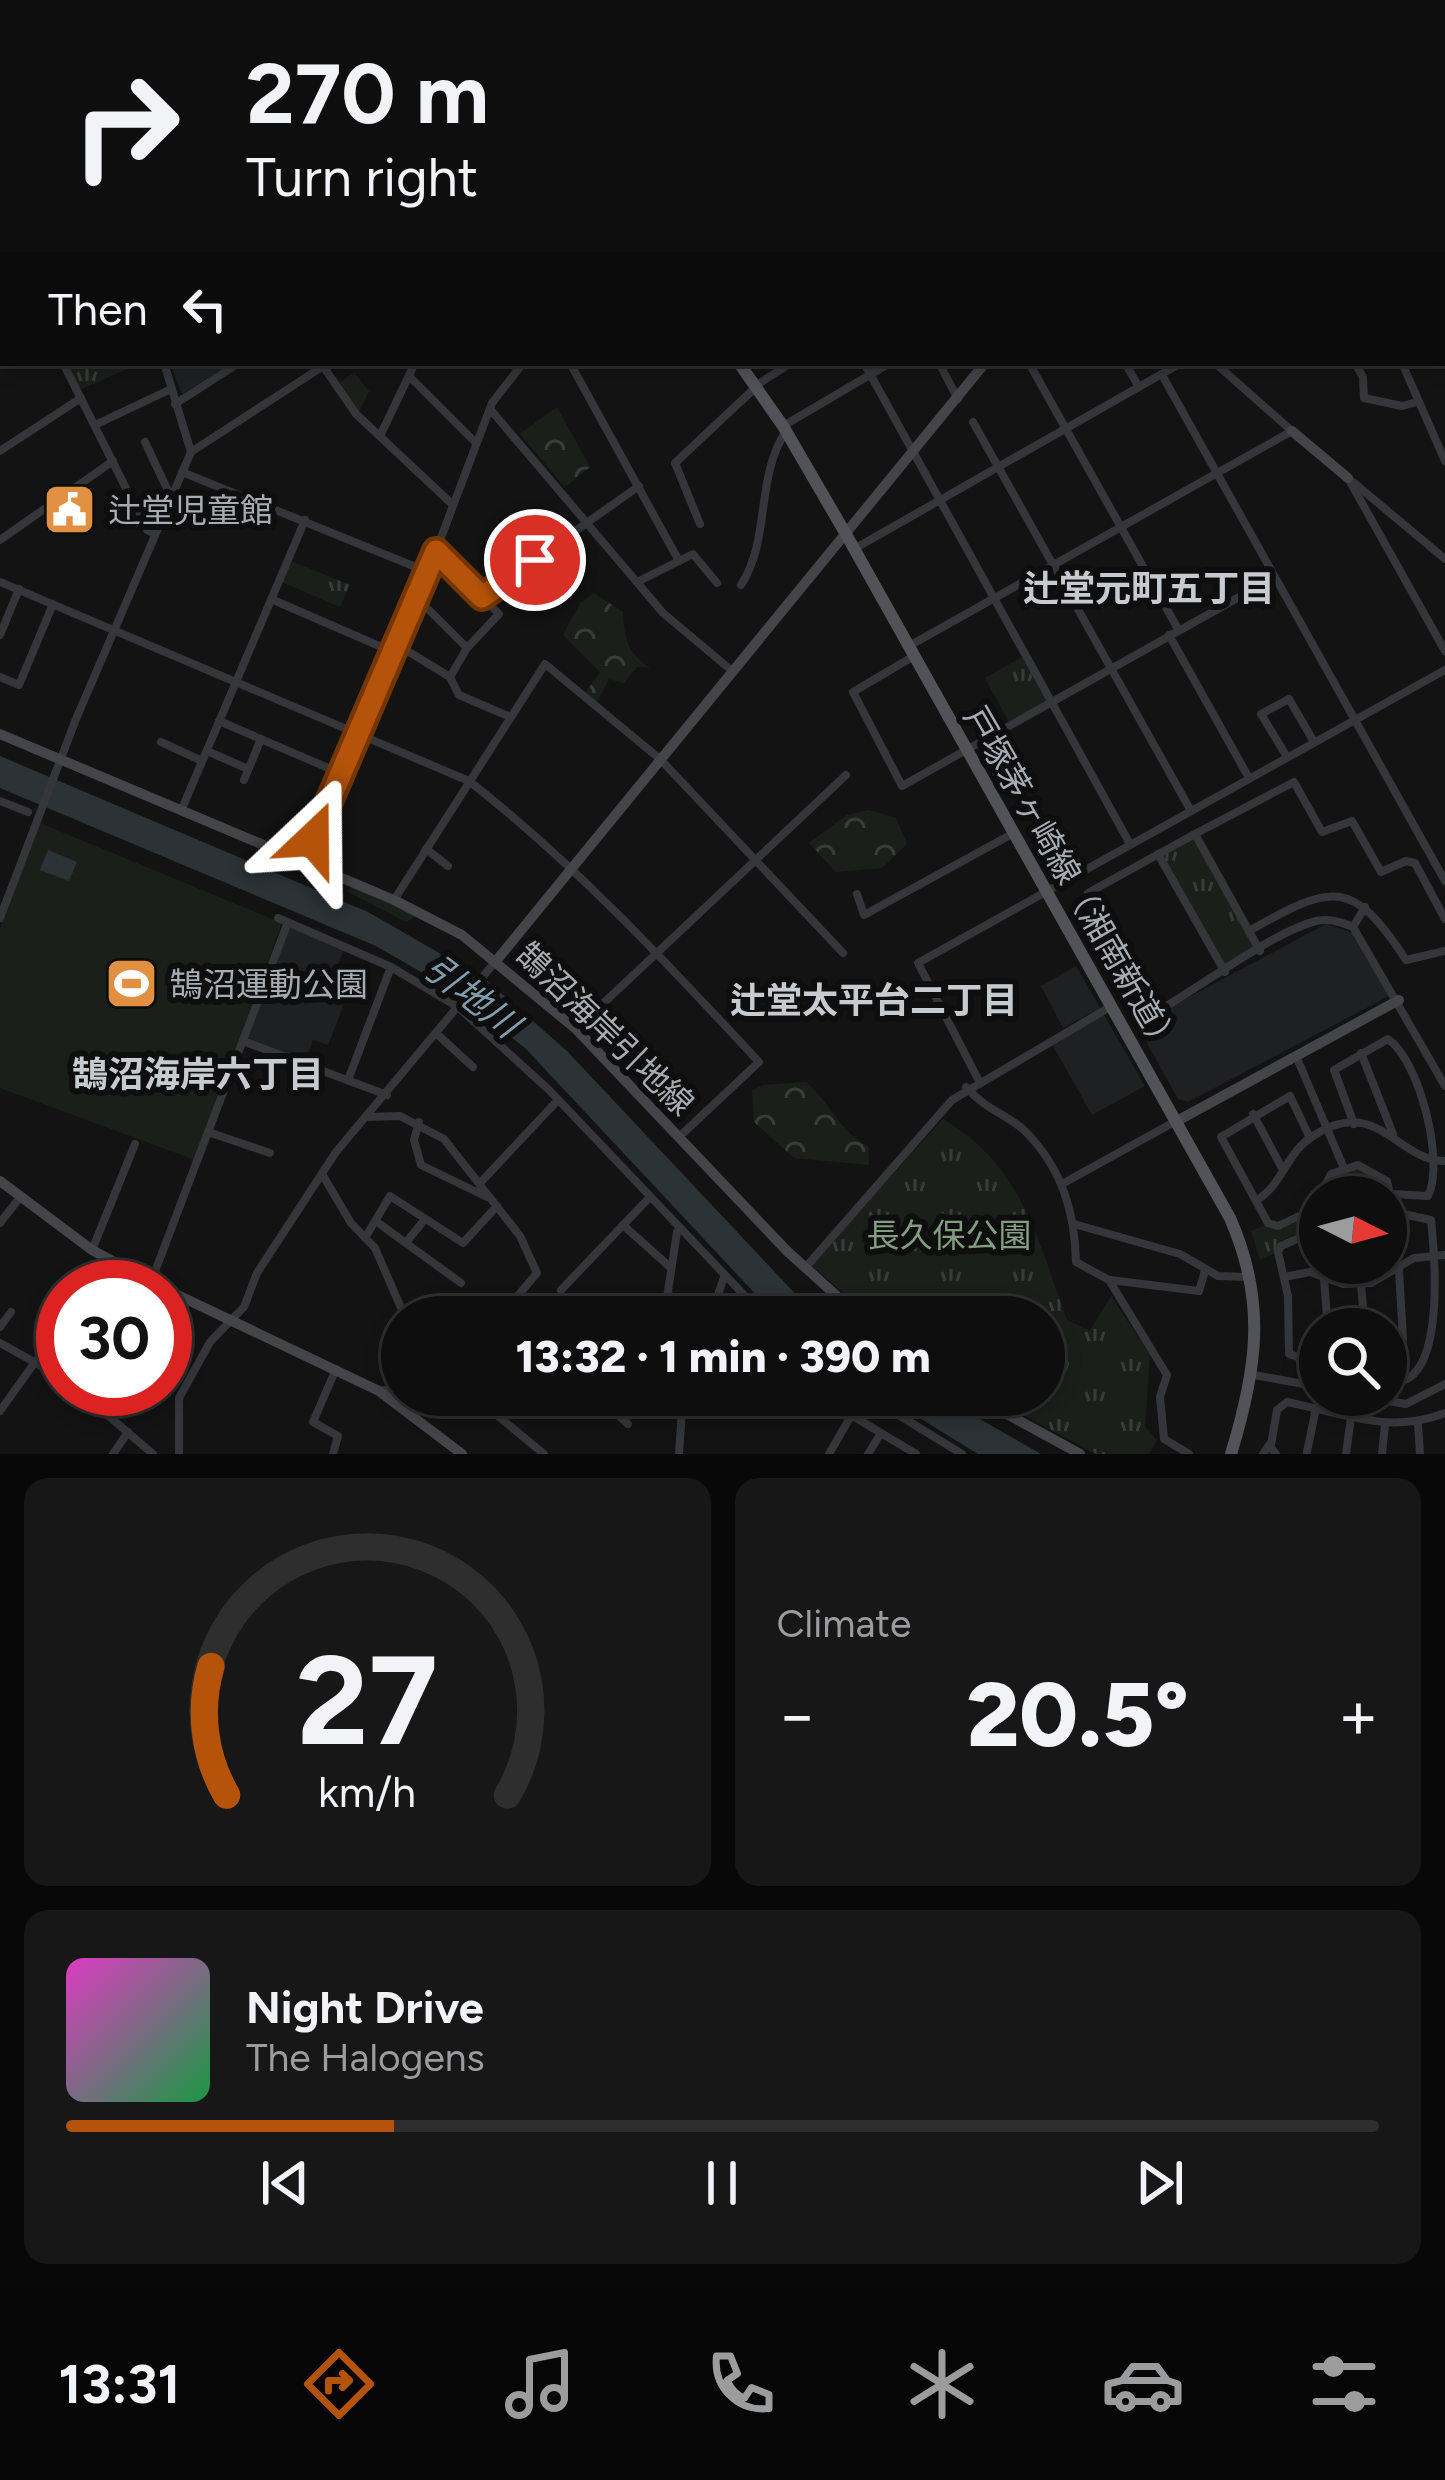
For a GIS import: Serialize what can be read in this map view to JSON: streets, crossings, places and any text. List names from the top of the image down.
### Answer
{
  "streets": {
    "main road": ["戸塚茅ヶ崎線（湘南新道）"],
    "street": ["鵠沼海岸引地線"]
  },
  "districts": ["辻堂元町五丁目", "辻堂太平台二丁目", "鵠沼海岸六丁目"],
  "water": ["引地川"],
  "parks": ["長久保公園"],
  "places": {
    "public building": ["辻堂児童館"],
    "sports": ["鵠沼運動公園"]
  },
  "north": "right",
  "page": {
    "turn": ["270 m", "Turn right"],
    "then": "Then",
    "limit": "30",
    "trip": "13:32 · 1 min · 390 m",
    "tile": "Climate",
    "heat": ["−", "20.5°", "+"],
    "song": ["Night Drive", "The Halogens"],
    "tabs": "13:31",
    "gauge": ["27", "km/h"]
  }
}
